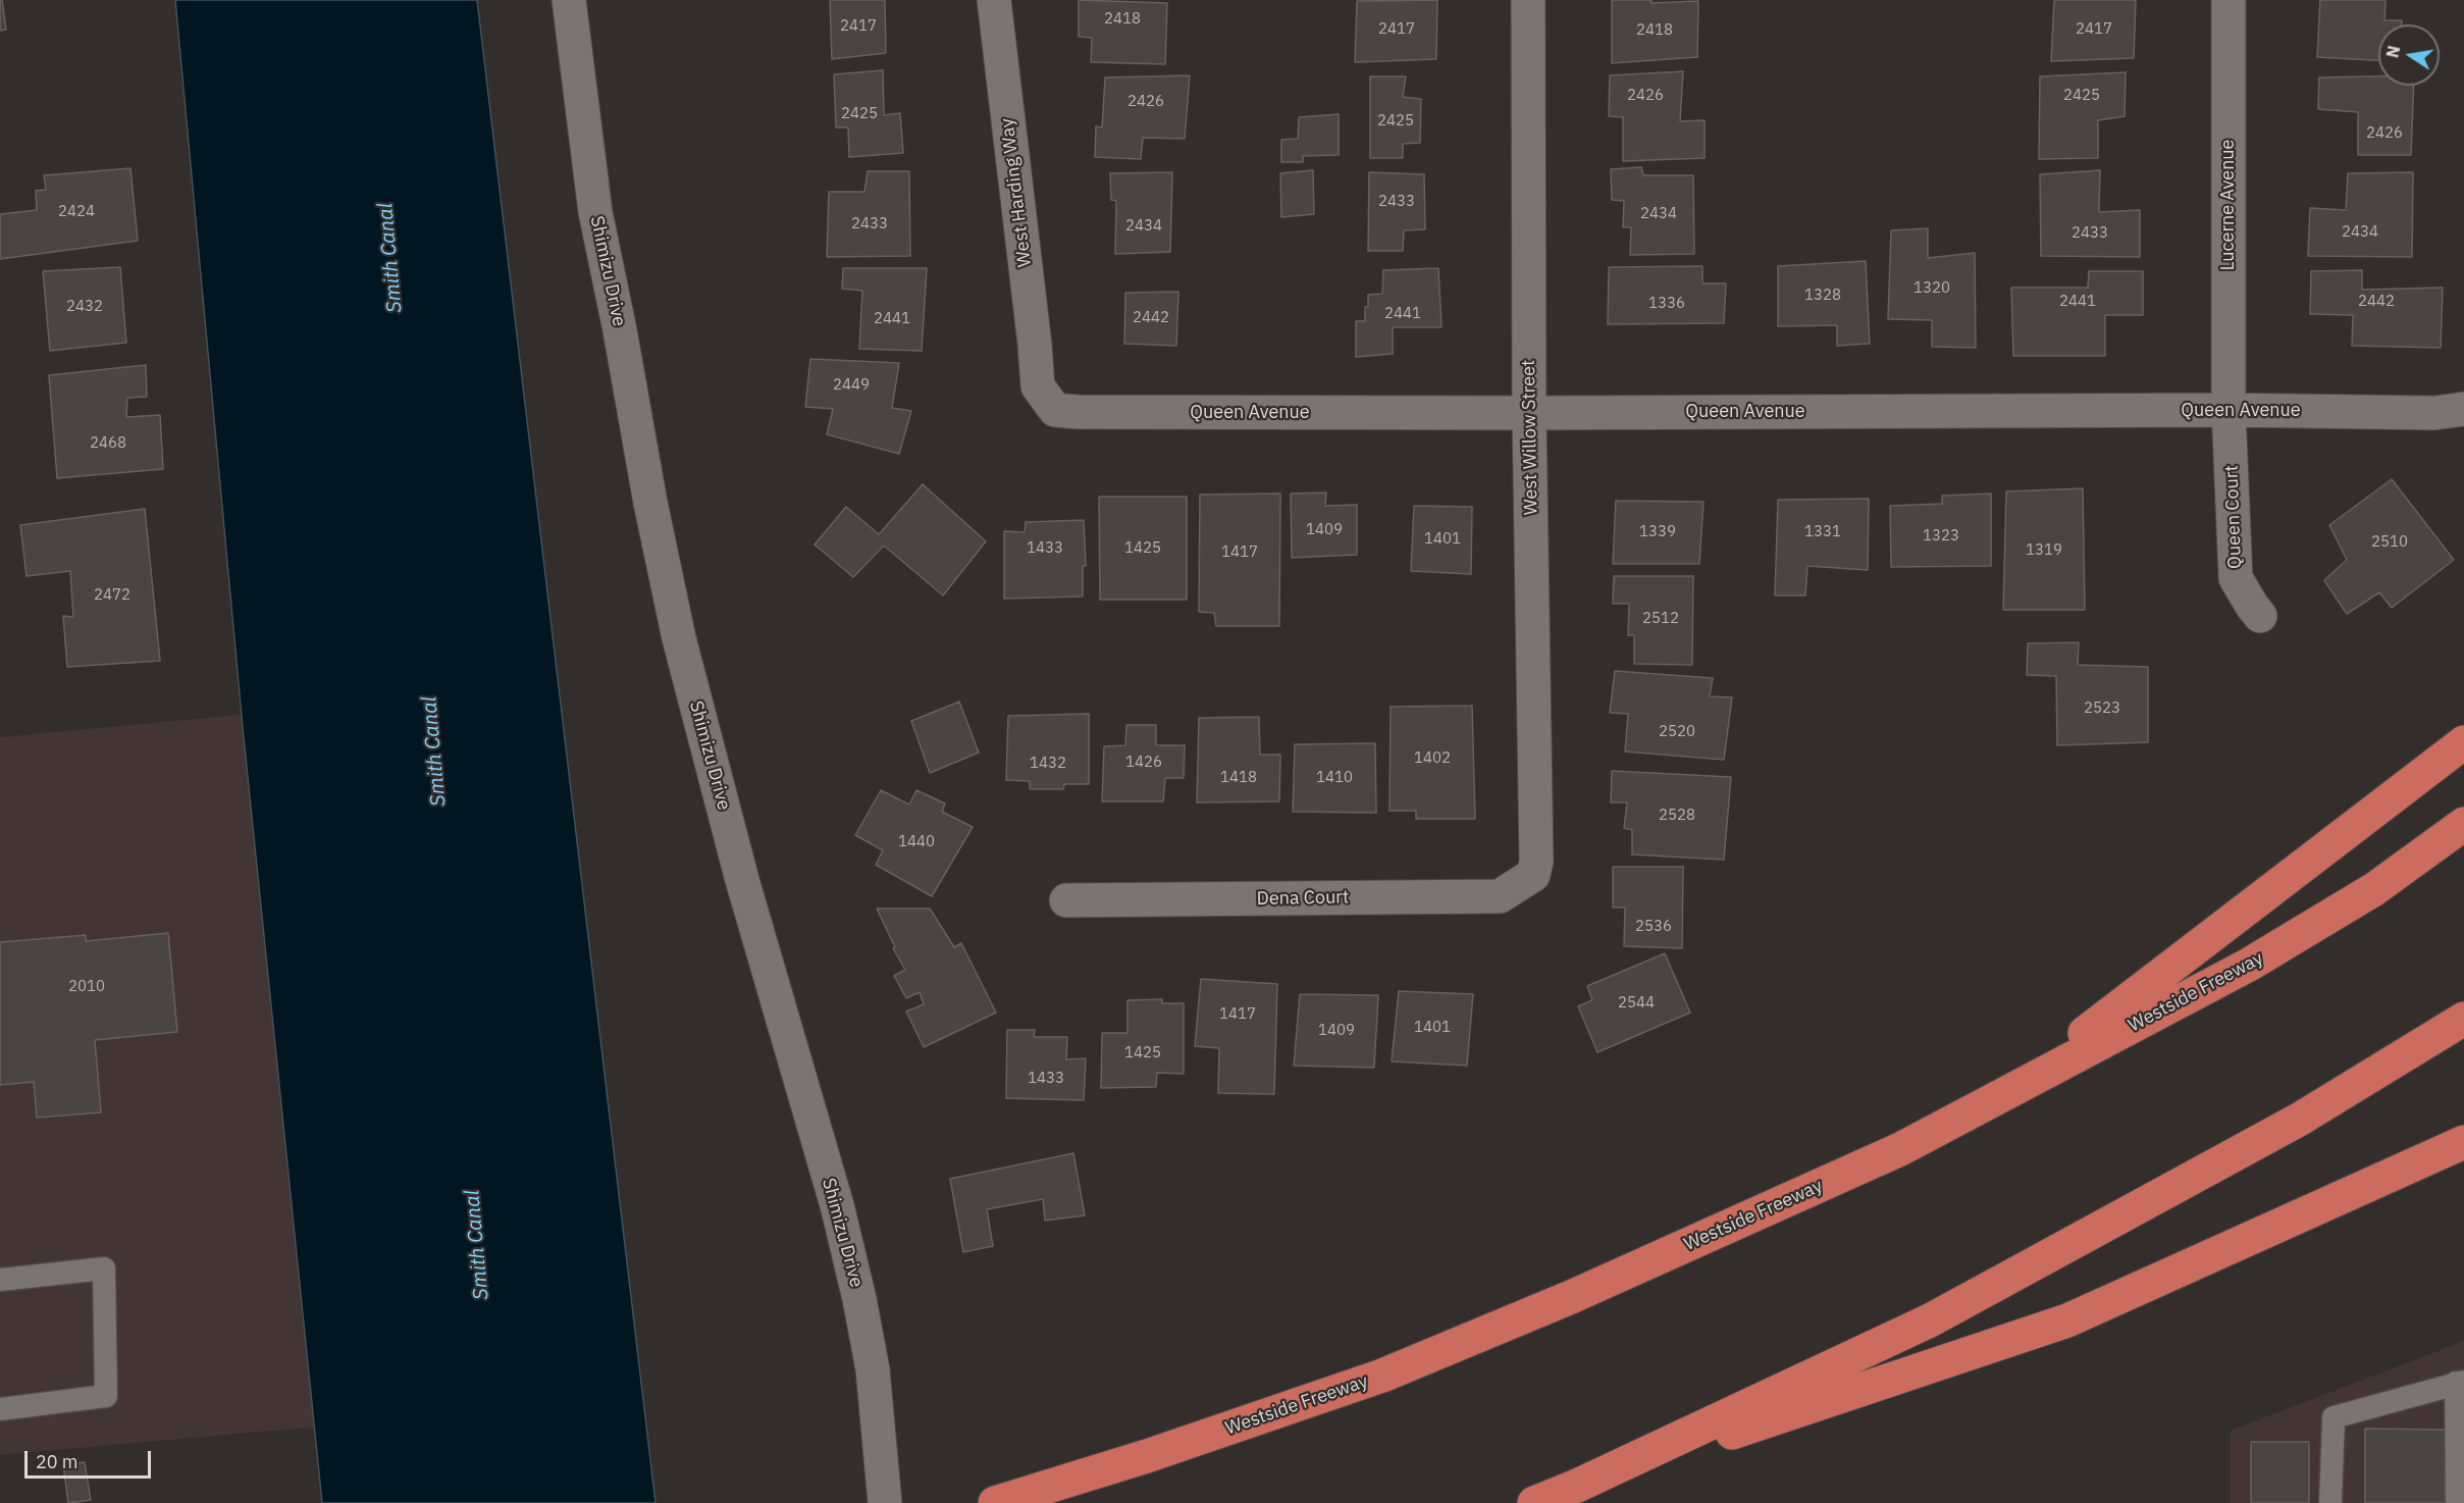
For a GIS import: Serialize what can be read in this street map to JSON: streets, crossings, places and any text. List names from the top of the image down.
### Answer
{
  "streets": {
    "highway": ["Westside Freeway"],
    "street": [
      "West Harding Way",
      "Lucerne Avenue",
      "Shimizu Drive",
      "Queen Avenue",
      "West Willow Street",
      "Queen Court",
      "Dena Court"
    ]
  },
  "crossings": [
    ["West Harding Way", "Queen Avenue"],
    ["Lucerne Avenue", "Queen Avenue"],
    ["Lucerne Avenue", "Queen Court"],
    ["Queen Avenue", "West Willow Street"],
    ["Queen Avenue", "Queen Court"],
    ["West Willow Street", "Dena Court"]
  ],
  "water": ["Smith Canal"],
  "house_numbers": [
    "2418",
    "2417",
    "2417",
    "2417",
    "2418",
    "2426",
    "2425",
    "2426",
    "2425",
    "2425",
    "2426",
    "2433",
    "2424",
    "2434",
    "2433",
    "2434",
    "2434",
    "2433",
    "1320",
    "1328",
    "2441",
    "2442",
    "1336",
    "2432",
    "2441",
    "2442",
    "2441",
    "2449",
    "2468",
    "1409",
    "1339",
    "1331",
    "1323",
    "1401",
    "2510",
    "1433",
    "1425",
    "1319",
    "1417",
    "2472",
    "2512",
    "2523",
    "2520",
    "1402",
    "1426",
    "1432",
    "1418",
    "1410",
    "2528",
    "1440",
    "2536",
    "2010",
    "2544",
    "1417",
    "1401",
    "1409",
    "1425",
    "1433"
  ],
  "scale_bar": "20 m",
  "north": "left"
}
